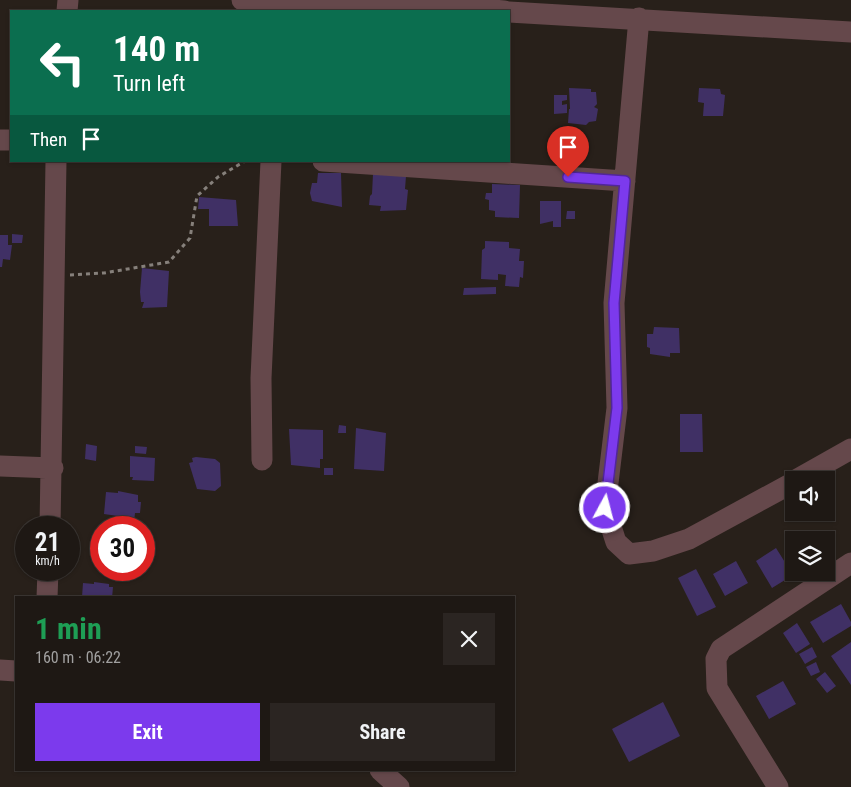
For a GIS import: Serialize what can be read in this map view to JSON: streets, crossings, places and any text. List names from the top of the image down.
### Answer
{
  "page": {
    "turn": ["140 m", "Turn left"],
    "then": "Then",
    "speed": "21 km/h",
    "limit": "30",
    "heading": ["1 min", "160 m · 06:22"],
    "buttons": ["Exit", "Share"]
  }
}
